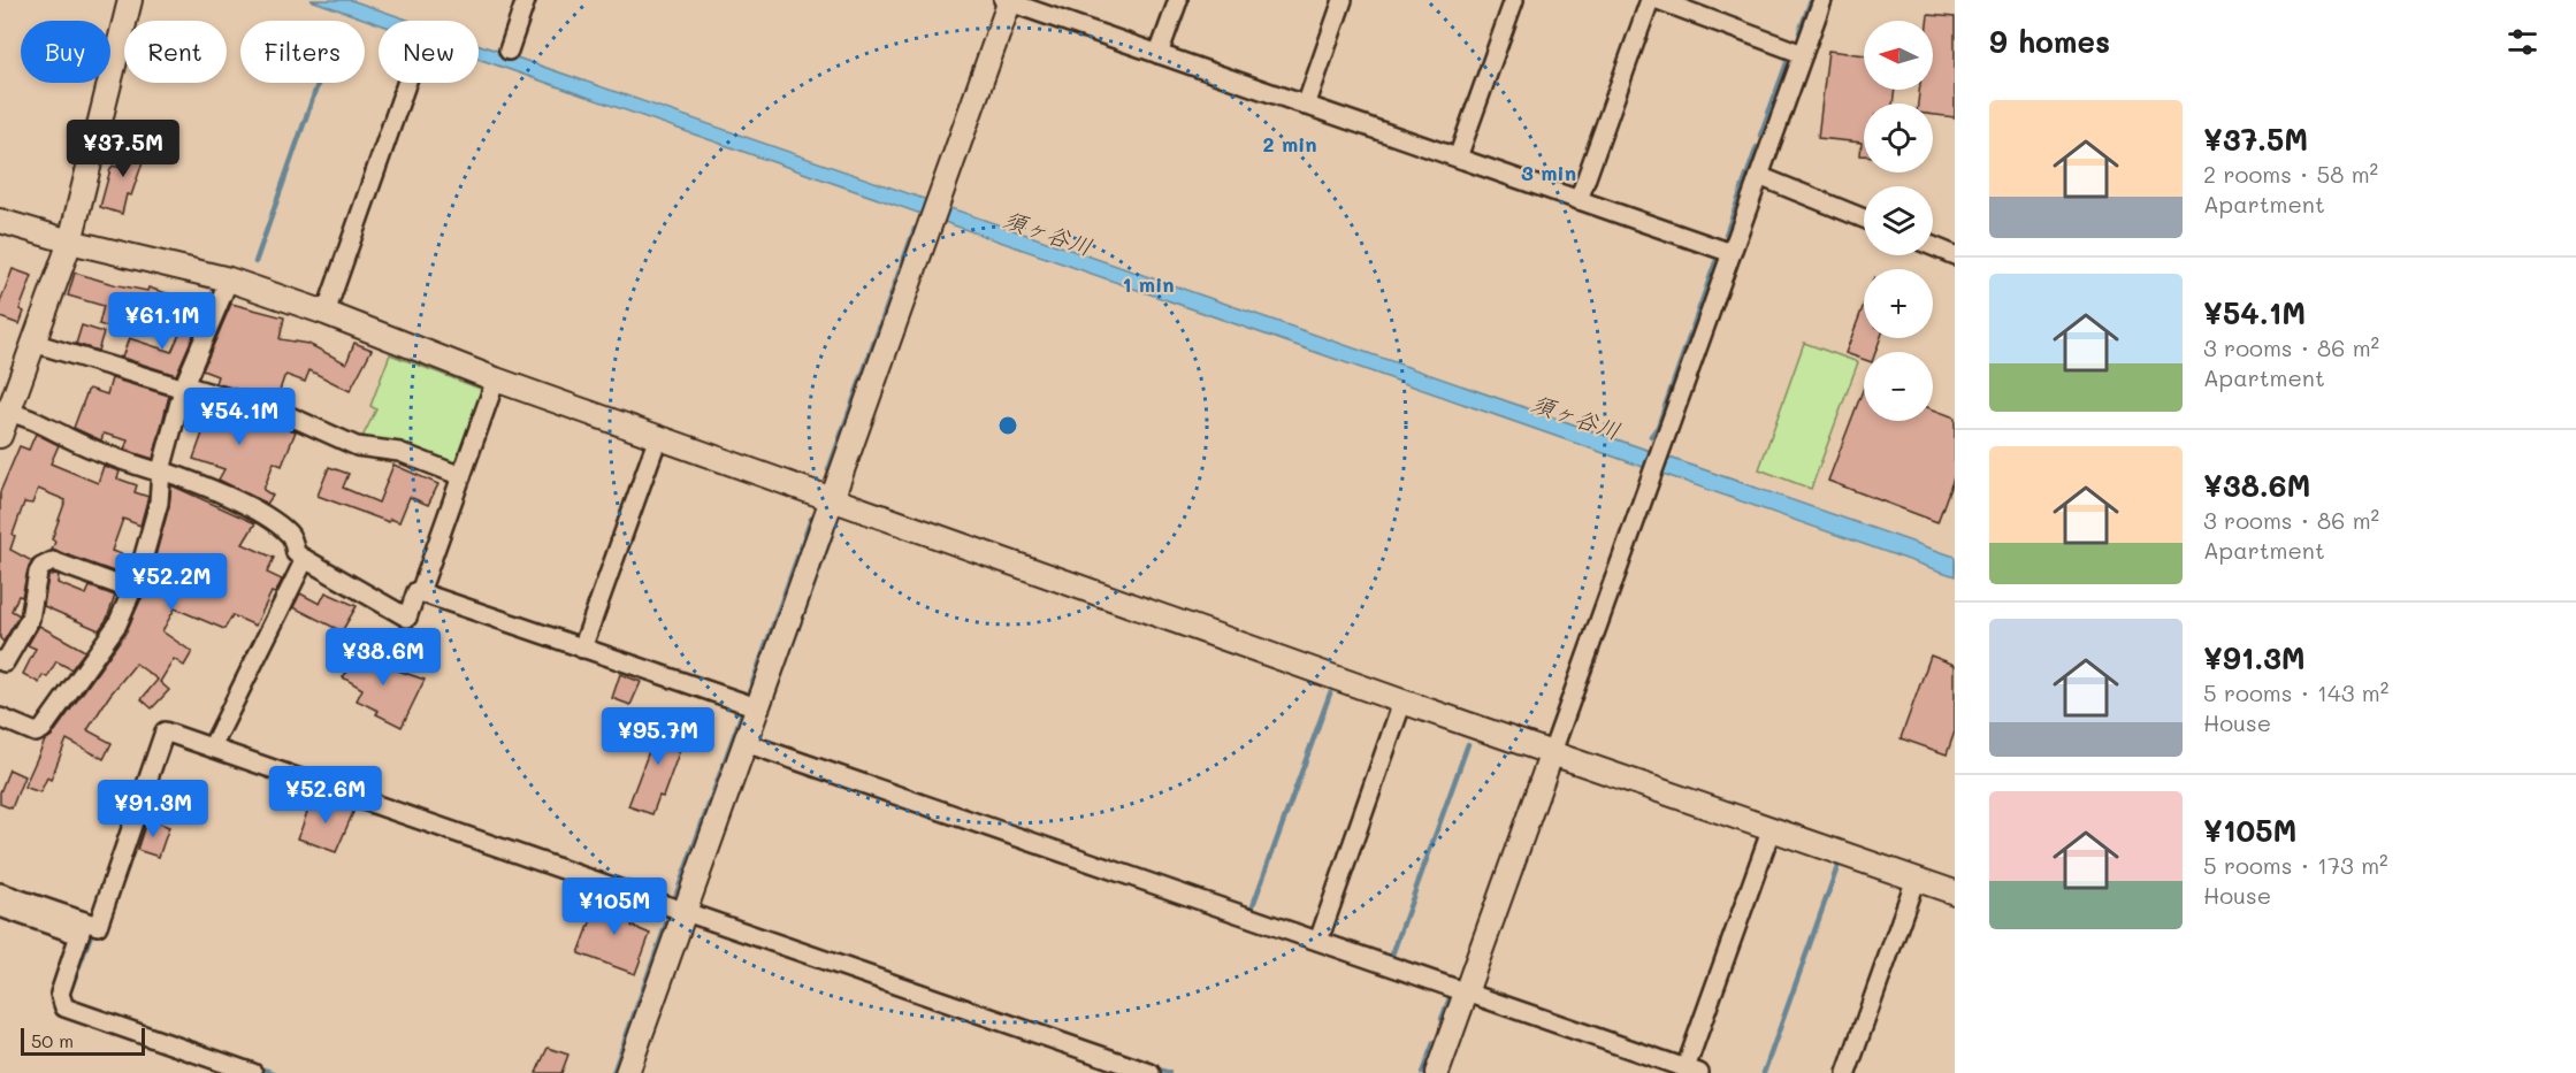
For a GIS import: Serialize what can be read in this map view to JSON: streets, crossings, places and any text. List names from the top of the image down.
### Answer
{
  "water": ["須ヶ谷川"],
  "scale_bar": "50 m",
  "north": "left",
  "page": {
    "heading": "9 homes",
    "map_buttons": ["+", "−"],
    "chip": [
      "Buy",
      "Rent",
      "Filters",
      "New"
    ],
    "list": [
      {
        "name": "¥37.5M",
        "note": "2 rooms · 58 m² · Apartment"
      },
      {
        "name": "¥54.1M",
        "note": "3 rooms · 86 m² · Apartment"
      },
      {
        "name": "¥38.6M",
        "note": "3 rooms · 86 m² · Apartment"
      },
      {
        "name": "¥91.3M",
        "note": "5 rooms · 143 m² · House"
      },
      {
        "name": "¥105M",
        "note": "5 rooms · 173 m² · House"
      }
    ],
    "price": [
      "¥37.5M",
      "¥61.1M",
      "¥54.1M",
      "¥52.2M",
      "¥38.6M",
      "¥95.7M",
      "¥52.6M",
      "¥91.3M",
      "¥105M"
    ],
    "scale": "50 m"
  },
  "rings": ["2 min", "3 min", "1 min"]
}
